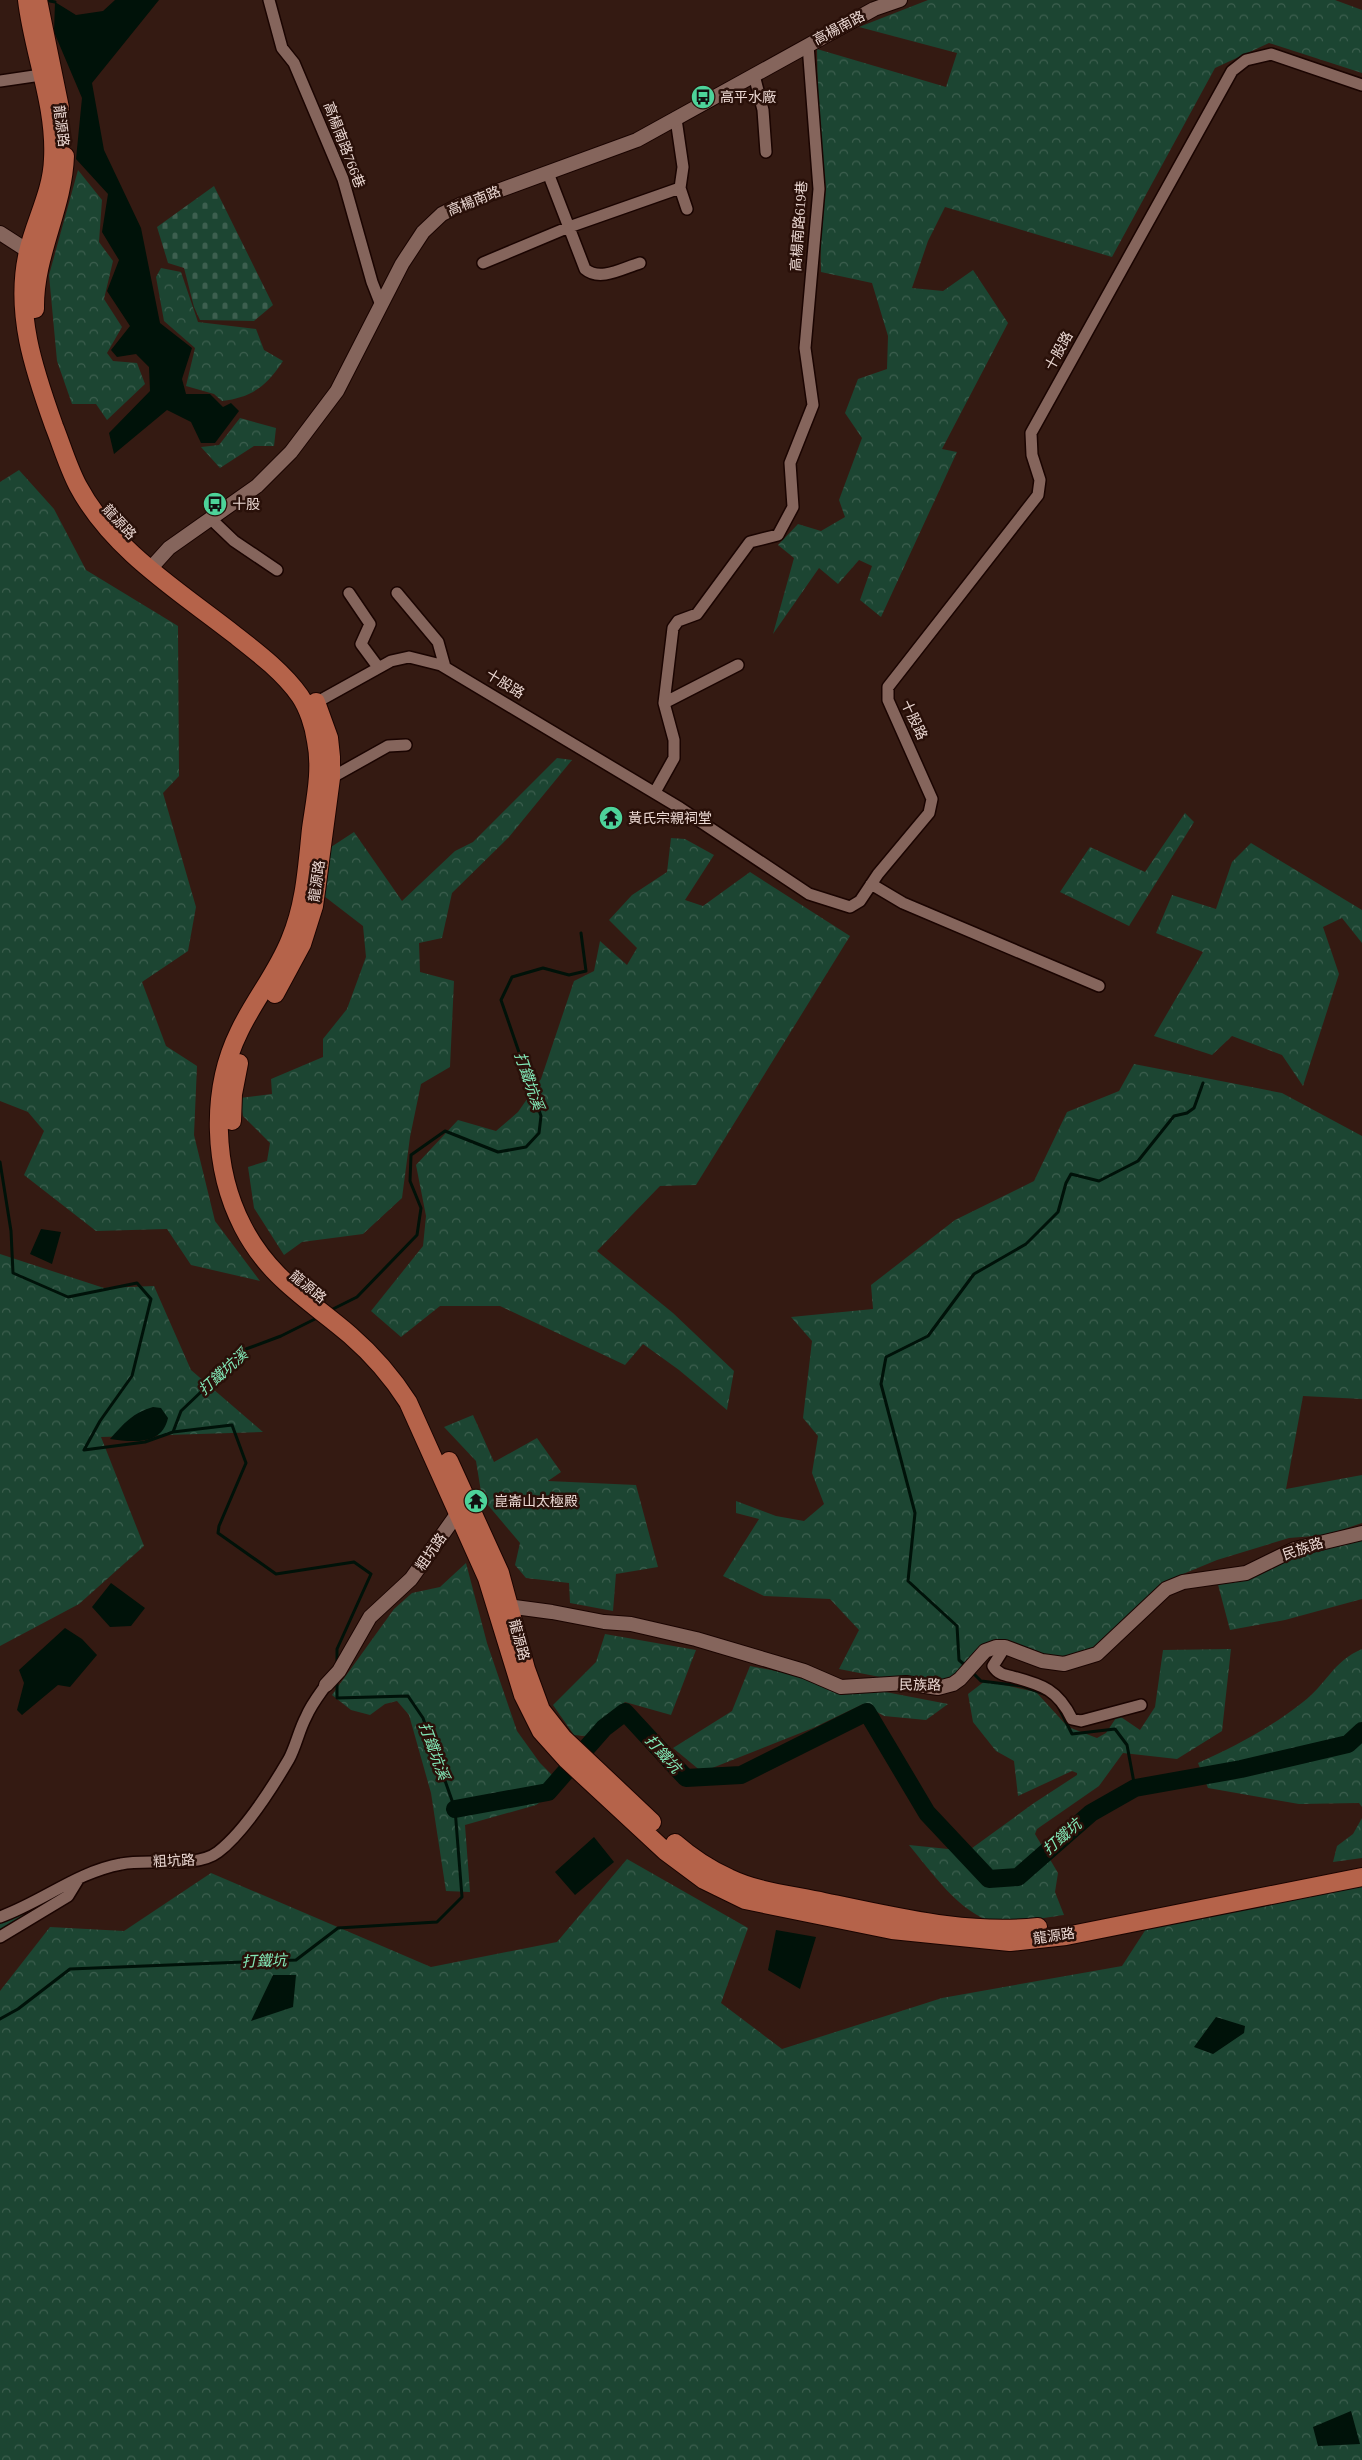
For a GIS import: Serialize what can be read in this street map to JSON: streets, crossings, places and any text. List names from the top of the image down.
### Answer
{
  "streets": {
    "main road": ["龍源路"],
    "street": [
      "高楊南路",
      "高楊南路766巷",
      "高楊南路619巷",
      "十股路",
      "民族路",
      "粗坑路"
    ]
  },
  "crossings": [
    ["高楊南路", "高楊南路766巷"],
    ["高楊南路", "高楊南路619巷"],
    ["龍源路", "十股路"],
    ["龍源路", "民族路"],
    ["龍源路", "粗坑路"]
  ],
  "water": ["打鐵坑溪", "打鐵坑"],
  "places": {
    "bus stop": ["高平水廠", "十股"],
    "temple": ["黃氏宗親祠堂", "崑崙山太極殿"]
  }
}
